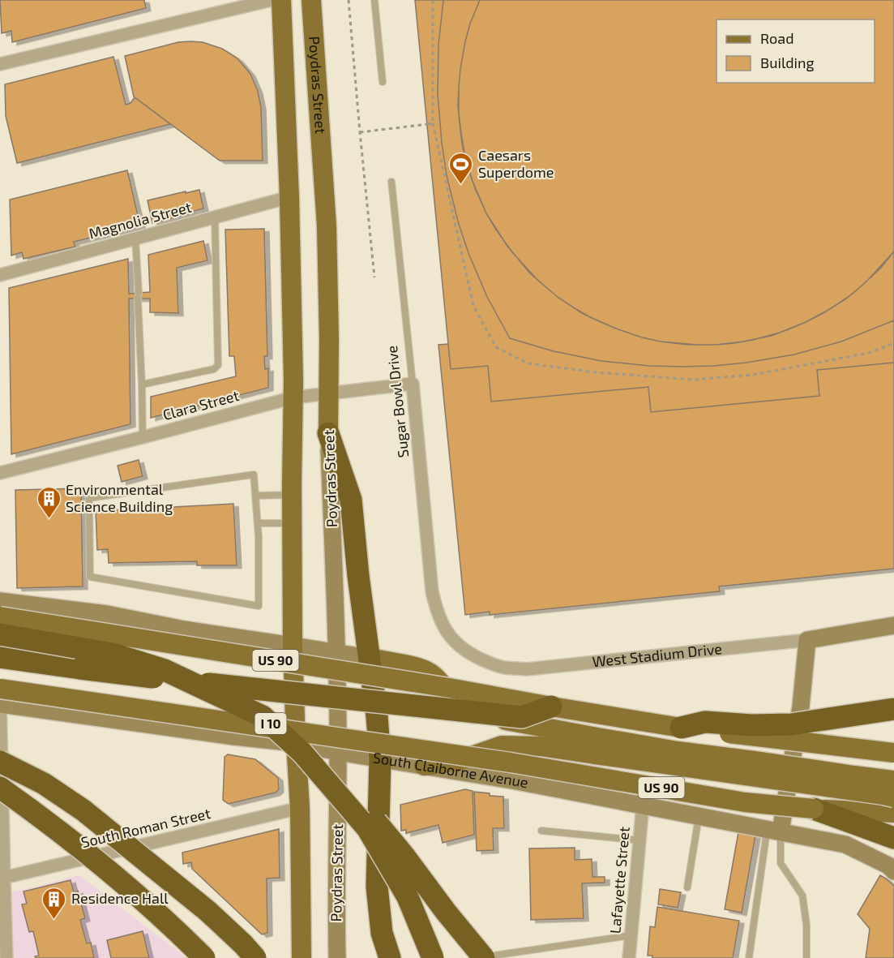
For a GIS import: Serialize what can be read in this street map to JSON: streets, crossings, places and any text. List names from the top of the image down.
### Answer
{
  "streets": {
    "highway": ["I 10"],
    "main road": ["Poydras Street", "US 90", "South Claiborne Avenue"],
    "street": [
      "Magnolia Street",
      "Sugar Bowl Drive",
      "Clara Street",
      "West Stadium Drive",
      "South Roman Street",
      "Lafayette Street"
    ]
  },
  "crossings": [
    ["Poydras Street", "Clara Street"],
    ["Poydras Street", "South Claiborne Avenue"],
    ["Sugar Bowl Drive", "Clara Street"],
    ["Sugar Bowl Drive", "West Stadium Drive"],
    ["I 10", "South Claiborne Avenue"],
    ["South Claiborne Avenue", "Lafayette Street"]
  ],
  "places": {
    "sports": ["Caesars Superdome"],
    "building": ["Environmental Science Building", "Residence Hall"]
  },
  "legend": ["Road", "Building"]
}
